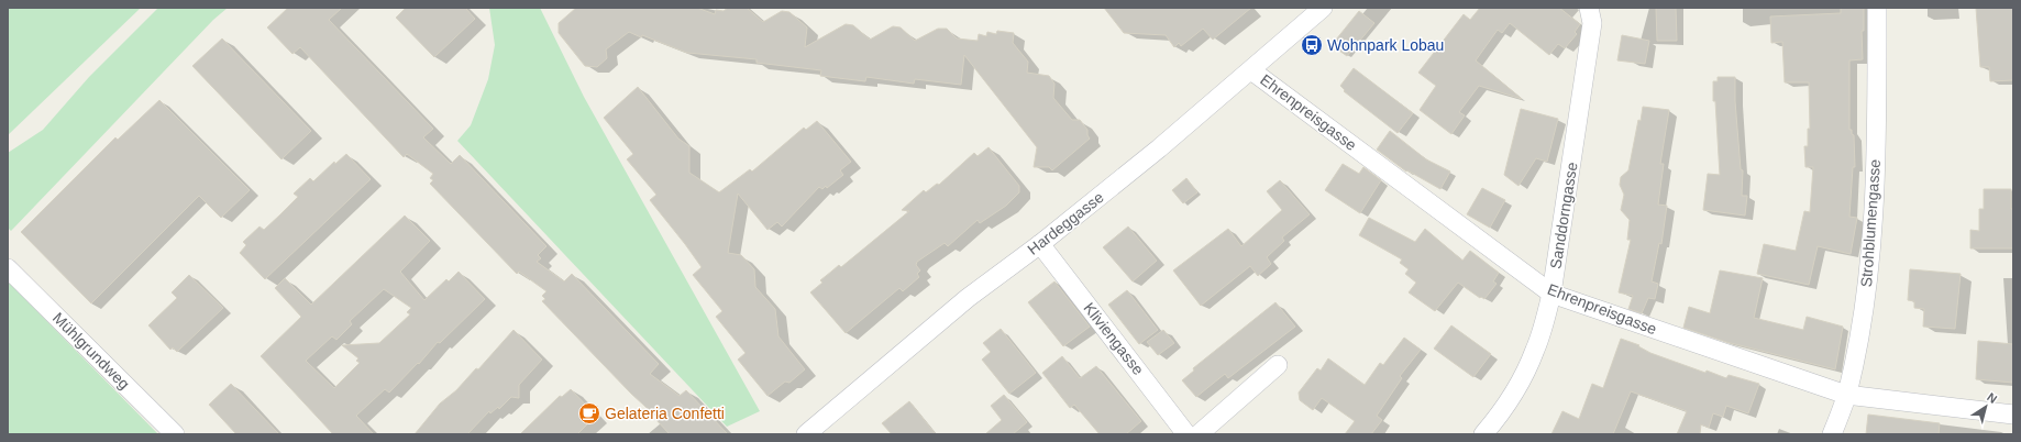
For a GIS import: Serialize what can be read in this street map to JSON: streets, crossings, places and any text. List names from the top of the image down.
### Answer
{
  "streets": {
    "street": [
      "Ehrenpreisgasse",
      "Sanddorngasse",
      "Hardeggasse",
      "Strohblumengasse",
      "Kliviengasse",
      "Mühlgrundweg"
    ]
  },
  "crossings": [
    ["Ehrenpreisgasse", "Sanddorngasse"],
    ["Ehrenpreisgasse", "Hardeggasse"],
    ["Ehrenpreisgasse", "Strohblumengasse"],
    ["Hardeggasse", "Kliviengasse"]
  ],
  "places": {
    "bus stop": ["Wohnpark Lobau"],
    "cafe": ["Gelateria Confetti"]
  },
  "north": "top right"
}
